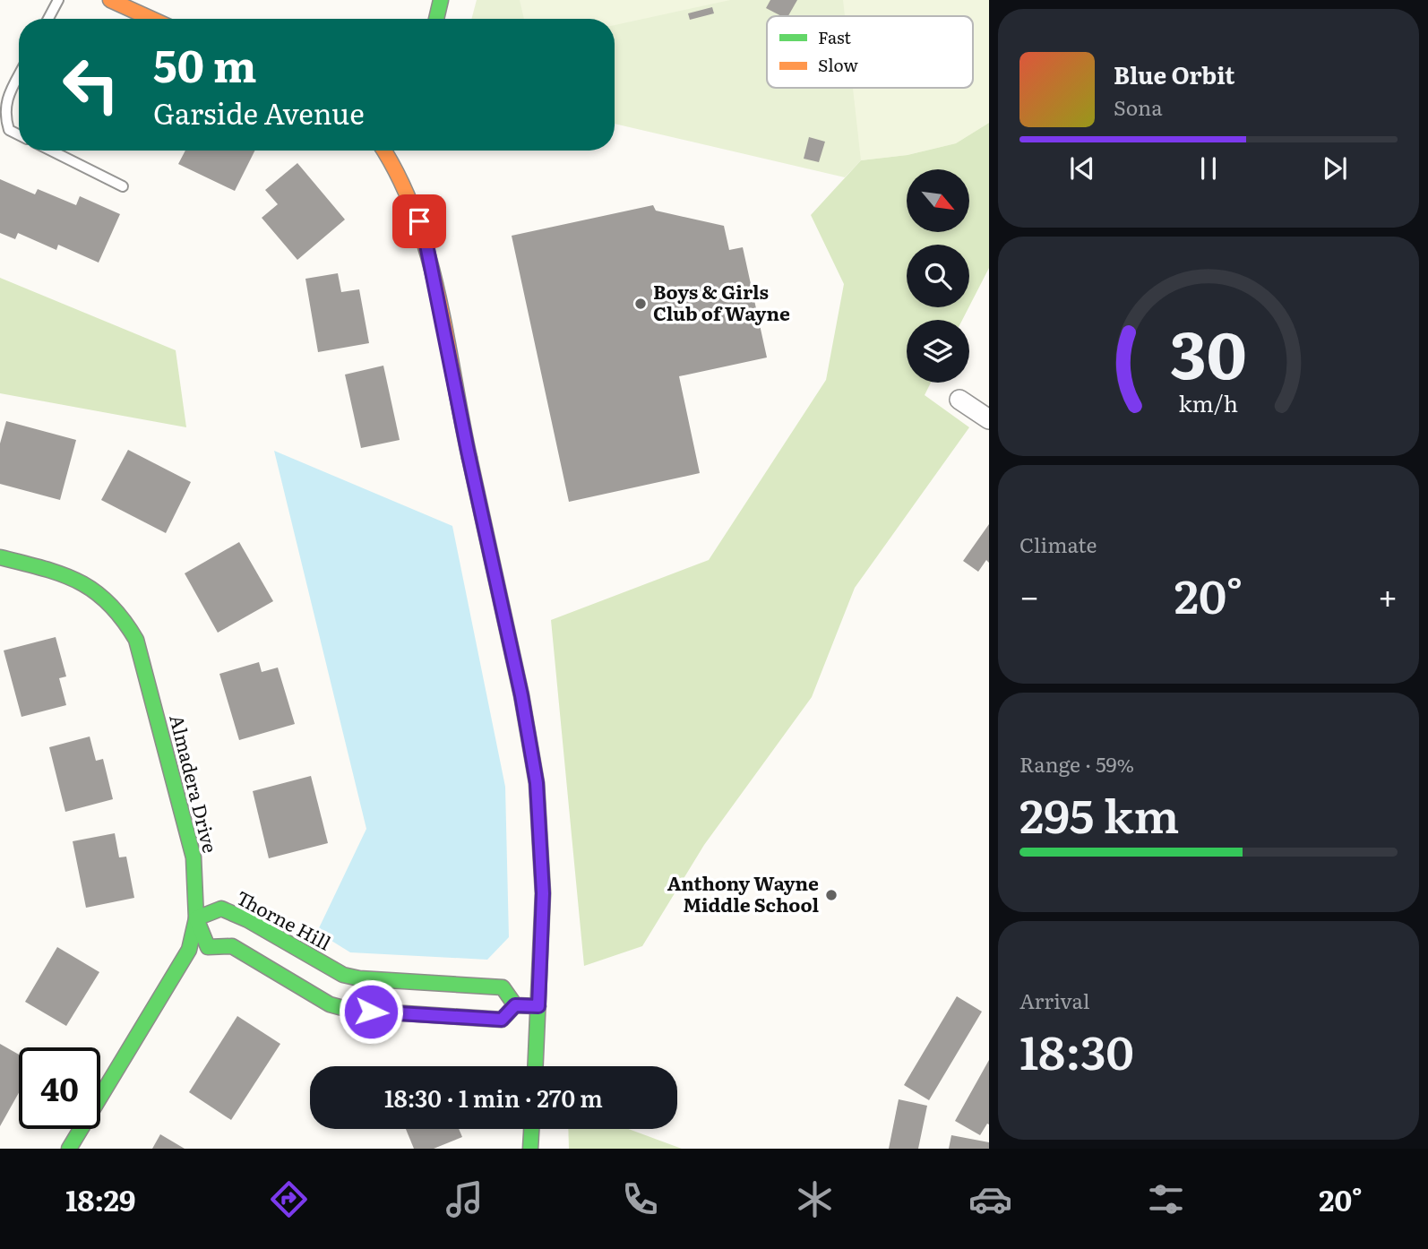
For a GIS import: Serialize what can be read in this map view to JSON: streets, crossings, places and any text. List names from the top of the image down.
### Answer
{
  "streets": {
    "street": ["Almadera Drive", "Thorne Hill"]
  },
  "crossings": [
    ["Almadera Drive", "Thorne Hill"]
  ],
  "places": ["Boys & Girls Club of Wayne", "Anthony Wayne Middle School"],
  "legend": ["Fast", "Slow"],
  "north": "bottom right",
  "page": {
    "turn": ["50 m", "Garside Avenue"],
    "song": ["Blue Orbit", "Sona"],
    "tile": [
      "Climate",
      ["Range · 59%", "295 km"],
      ["Arrival", "18:30"]
    ],
    "heat": ["−", "20°", "+"],
    "limit": "40",
    "trip": "18:30 · 1 min · 270 m",
    "tabs": ["18:29", "20°"],
    "gauge": ["30", "km/h"]
  }
}
